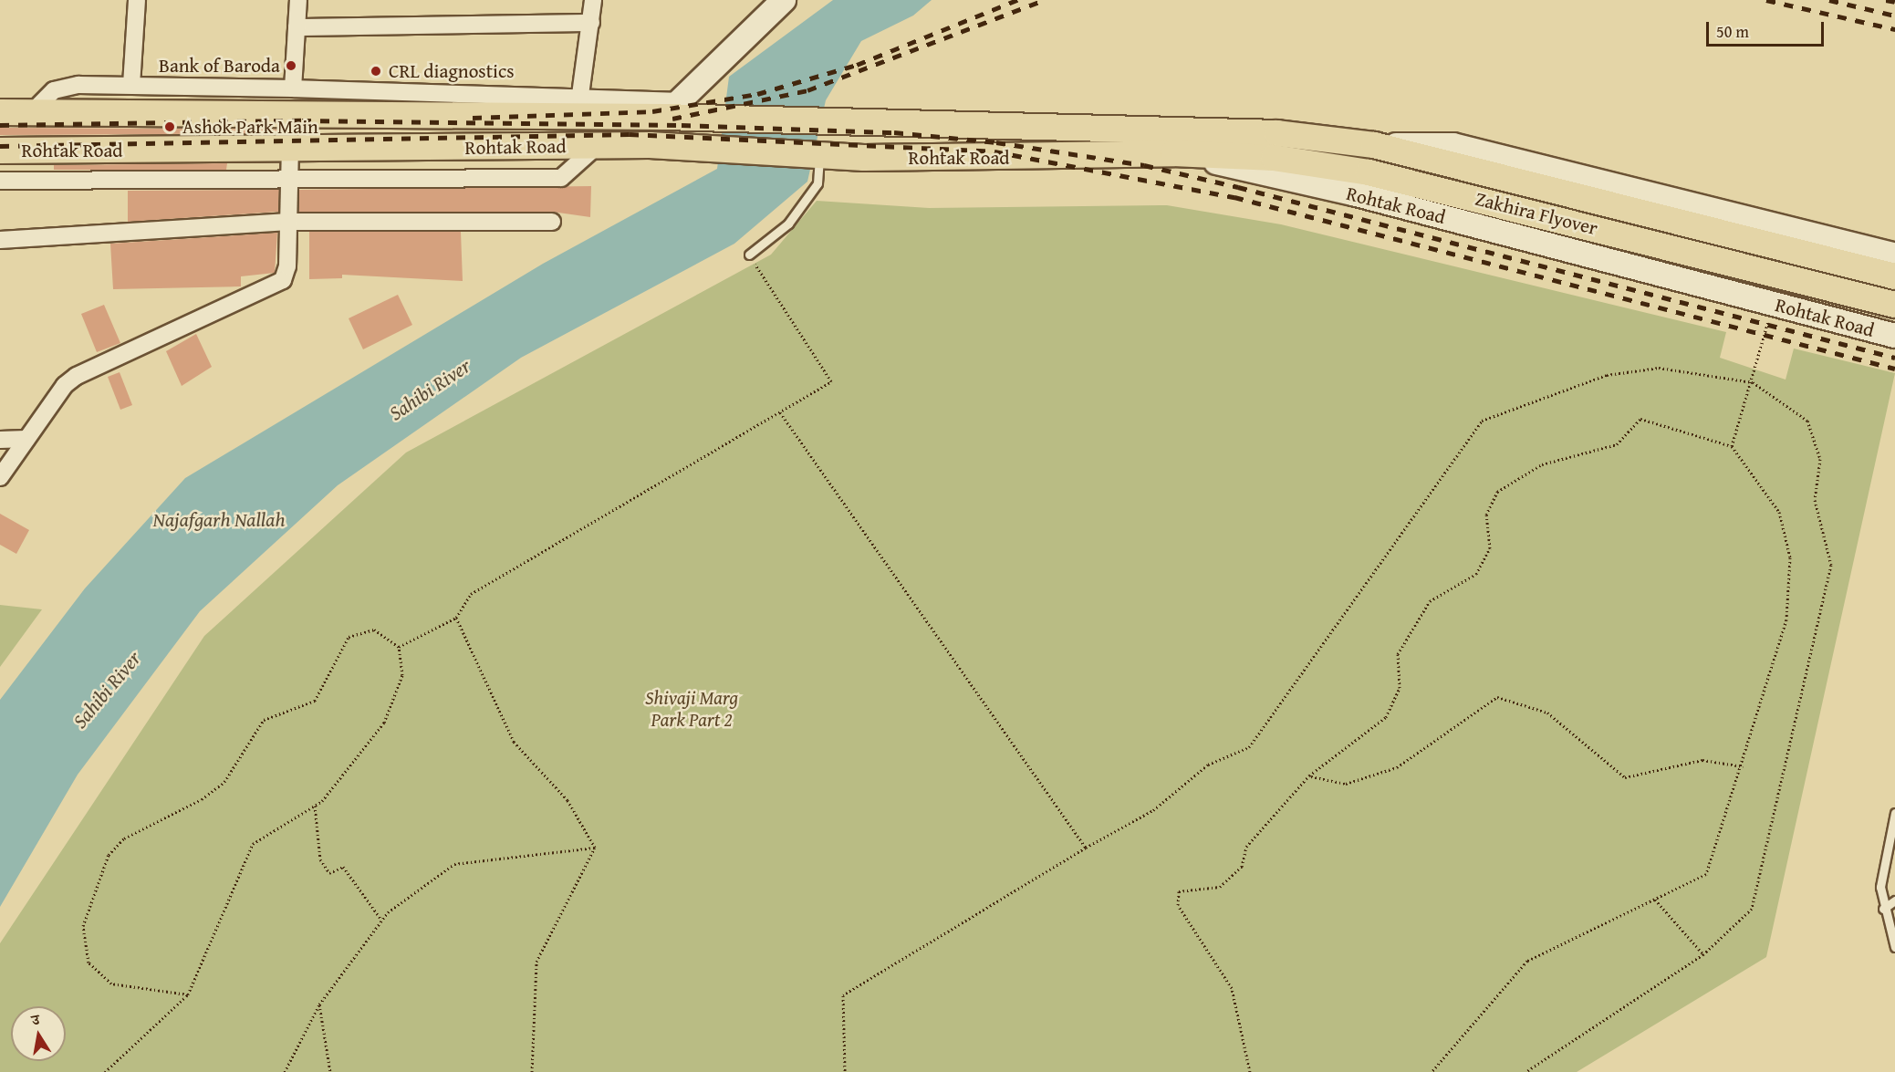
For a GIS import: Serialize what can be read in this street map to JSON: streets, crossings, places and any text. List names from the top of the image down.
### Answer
{
  "streets": {
    "main road": ["Rohtak Road", "Zakhira Flyover"]
  },
  "crossings": [
    ["Rohtak Road", "Zakhira Flyover"]
  ],
  "water": ["Sahibi River", "Najafgarh Nallah"],
  "parks": ["Shivaji Marg Park Part 2"],
  "places": ["Bank of Baroda", "CRL diagnostics", "Ashok Park Main"],
  "scale_bar": "50 m",
  "north": "top"
}
